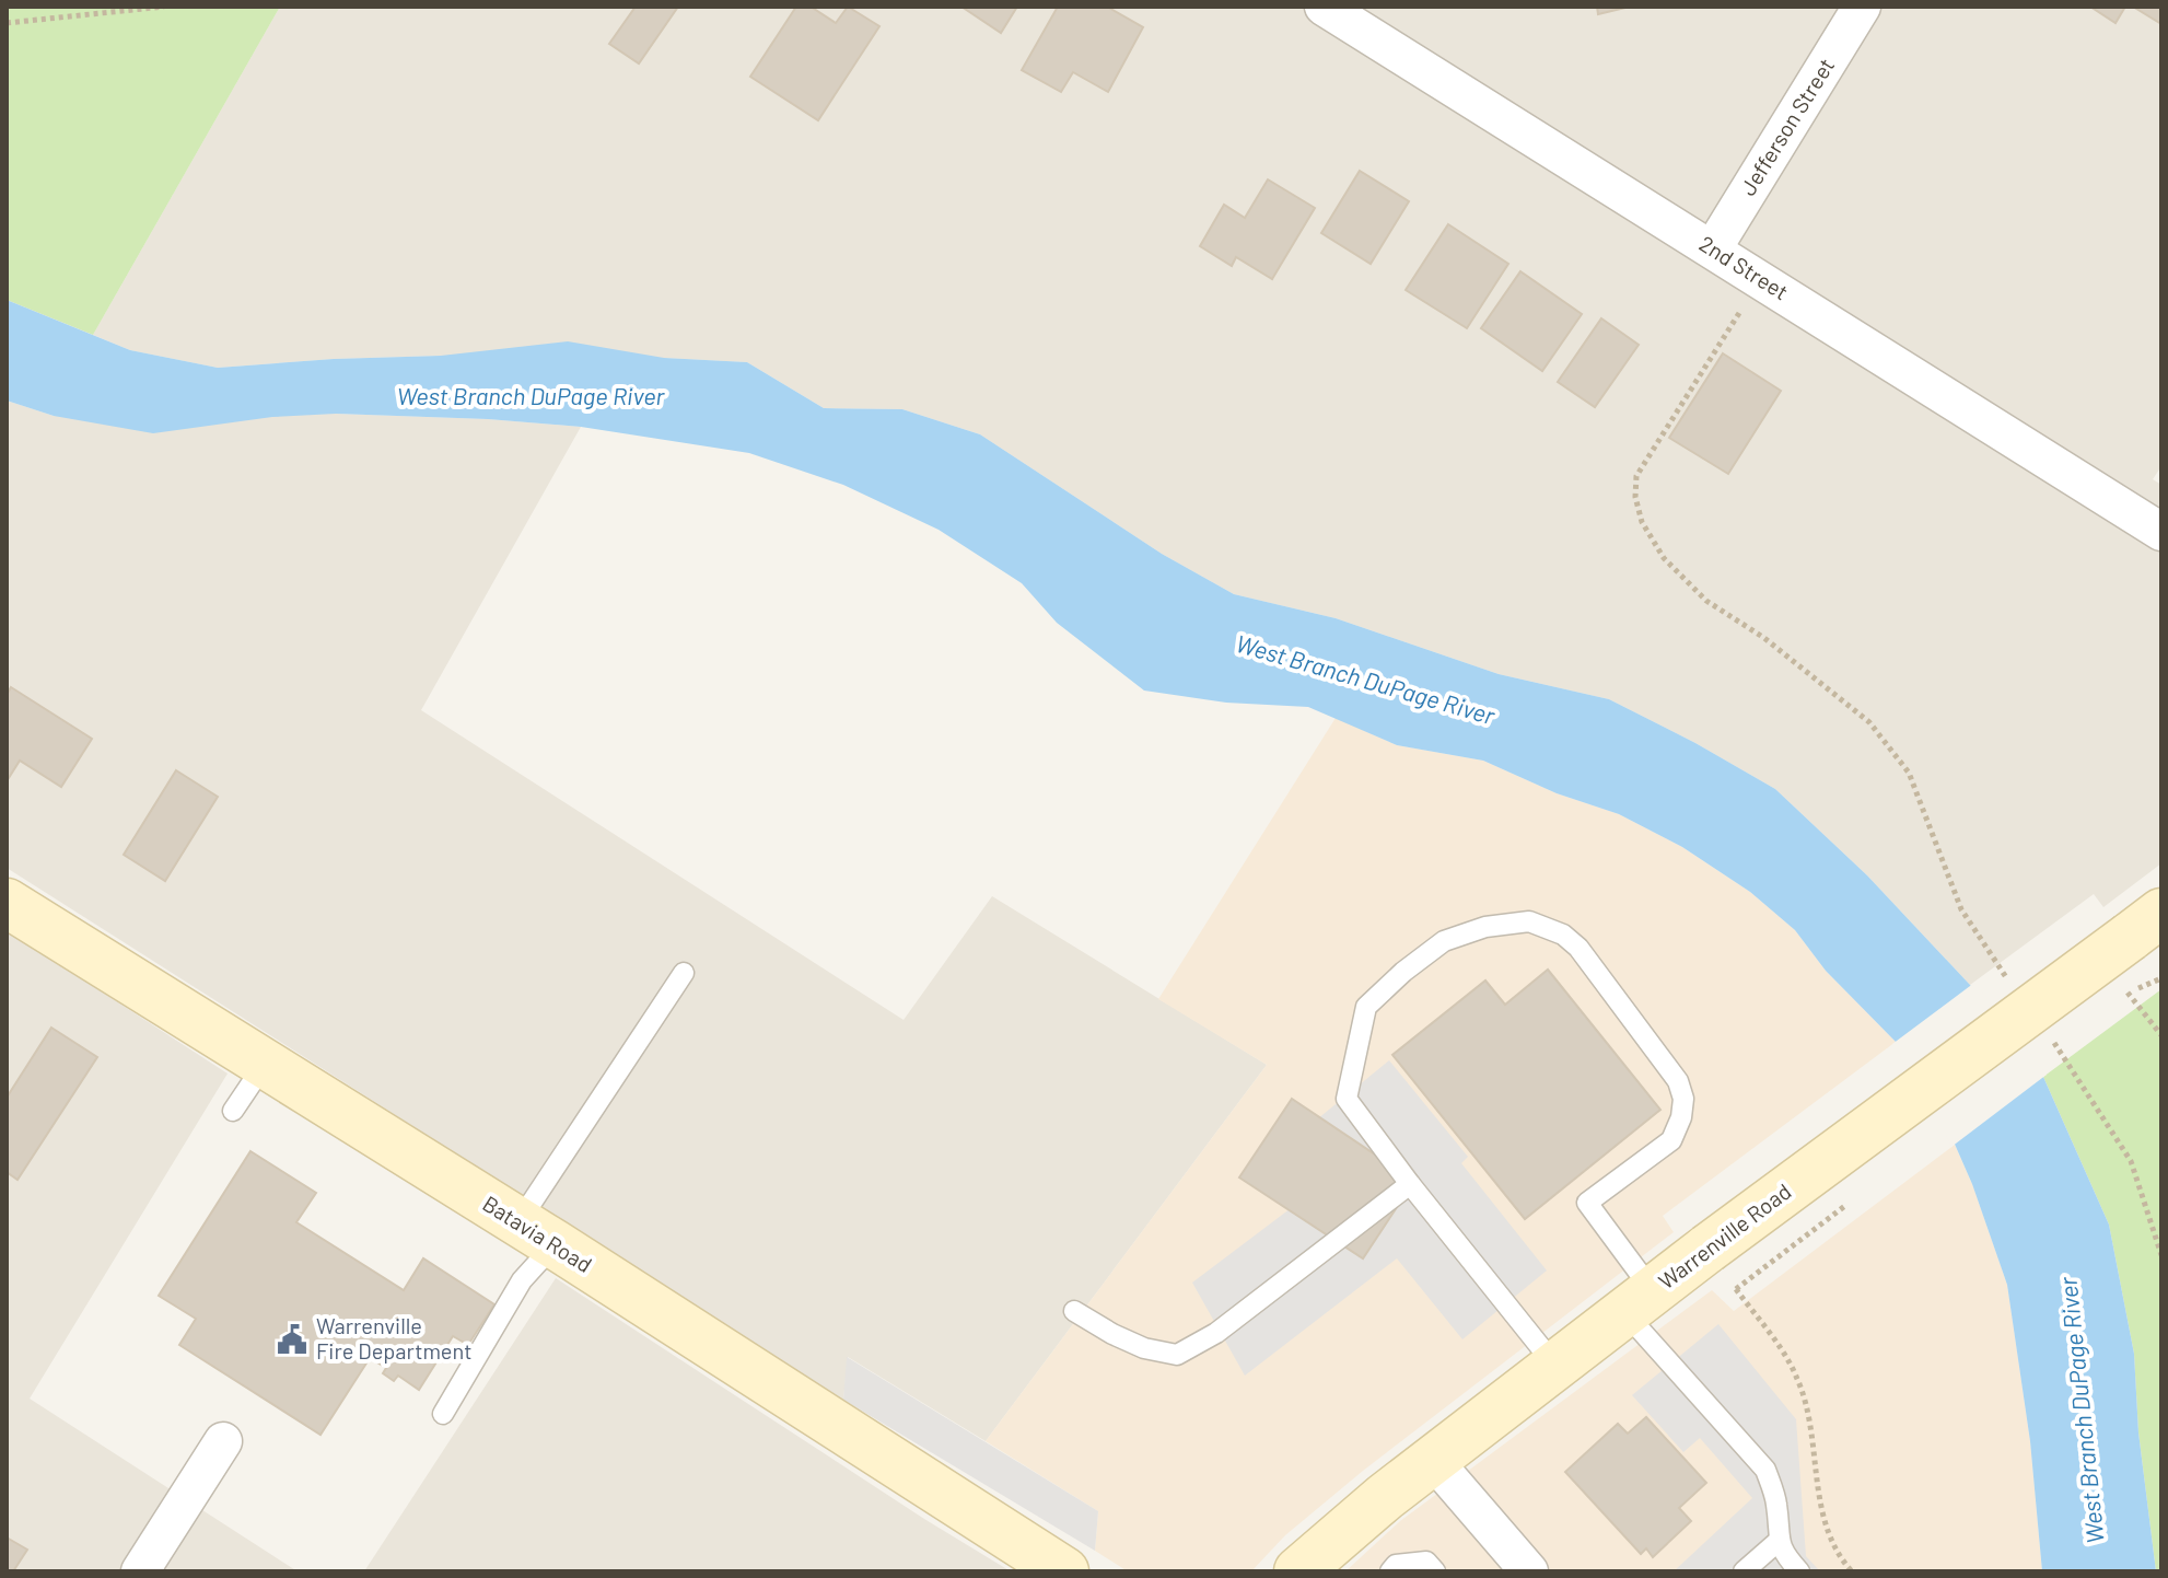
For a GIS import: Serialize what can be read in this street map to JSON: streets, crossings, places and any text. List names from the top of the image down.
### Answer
{
  "streets": {
    "main road": ["Batavia Road", "Warrenville Road"],
    "street": ["Jefferson Street", "2nd Street"]
  },
  "crossings": [
    ["Jefferson Street", "2nd Street"]
  ],
  "water": ["West Branch DuPage River"],
  "places": {
    "public building": ["Warrenville Fire Department"]
  }
}
